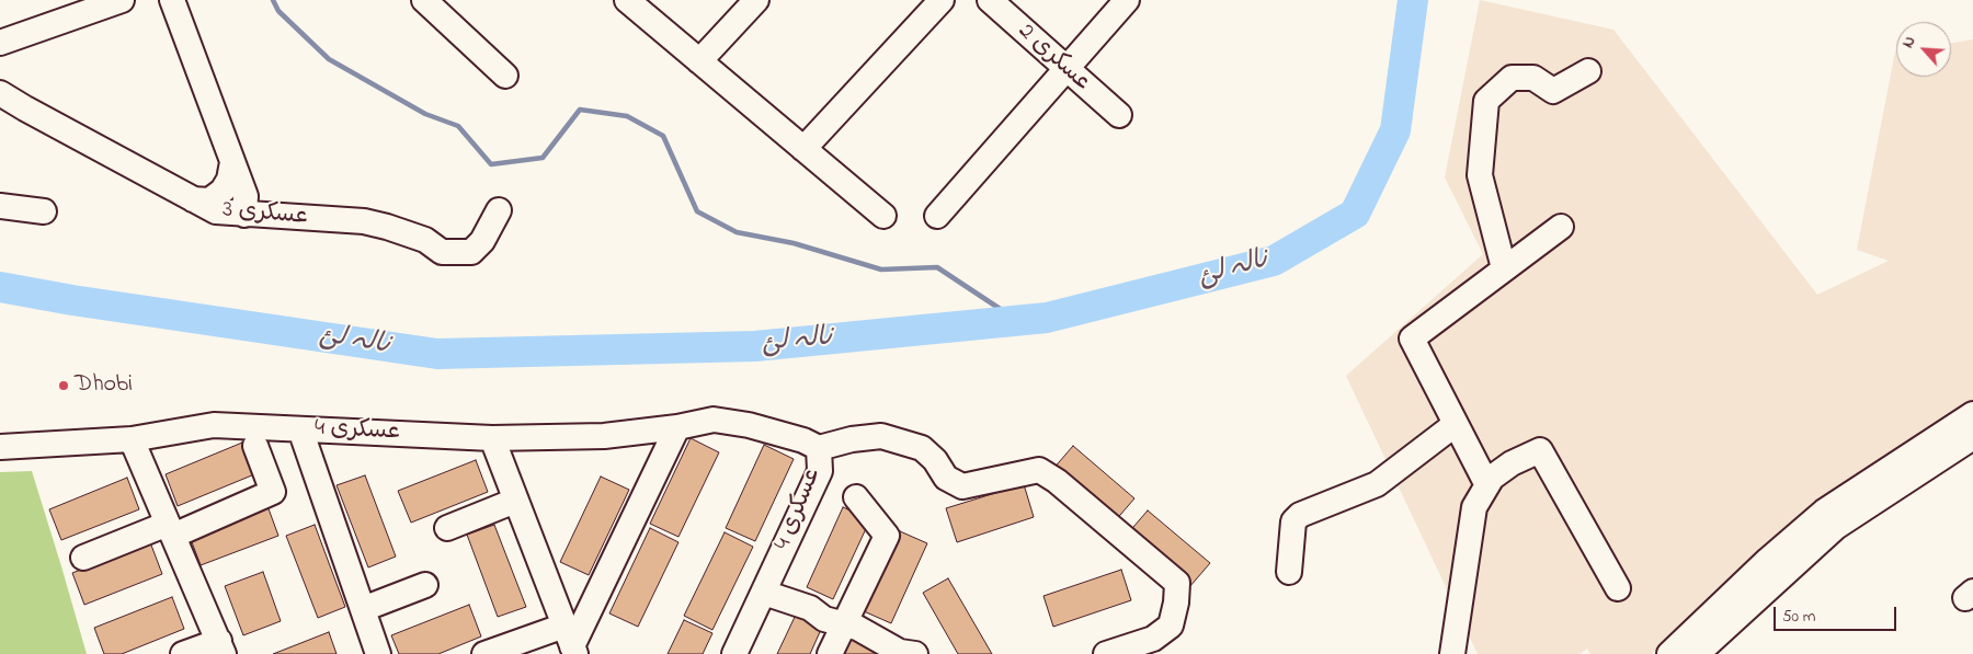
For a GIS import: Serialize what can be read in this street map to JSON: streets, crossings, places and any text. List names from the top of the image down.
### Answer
{
  "streets": {
    "street": ["عسکری 2", "عسکری 3", "عسکری 4"]
  },
  "water": ["نالہ لئ"],
  "places": ["Dhobi"],
  "scale_bar": "50 m",
  "north": "top left"
}
